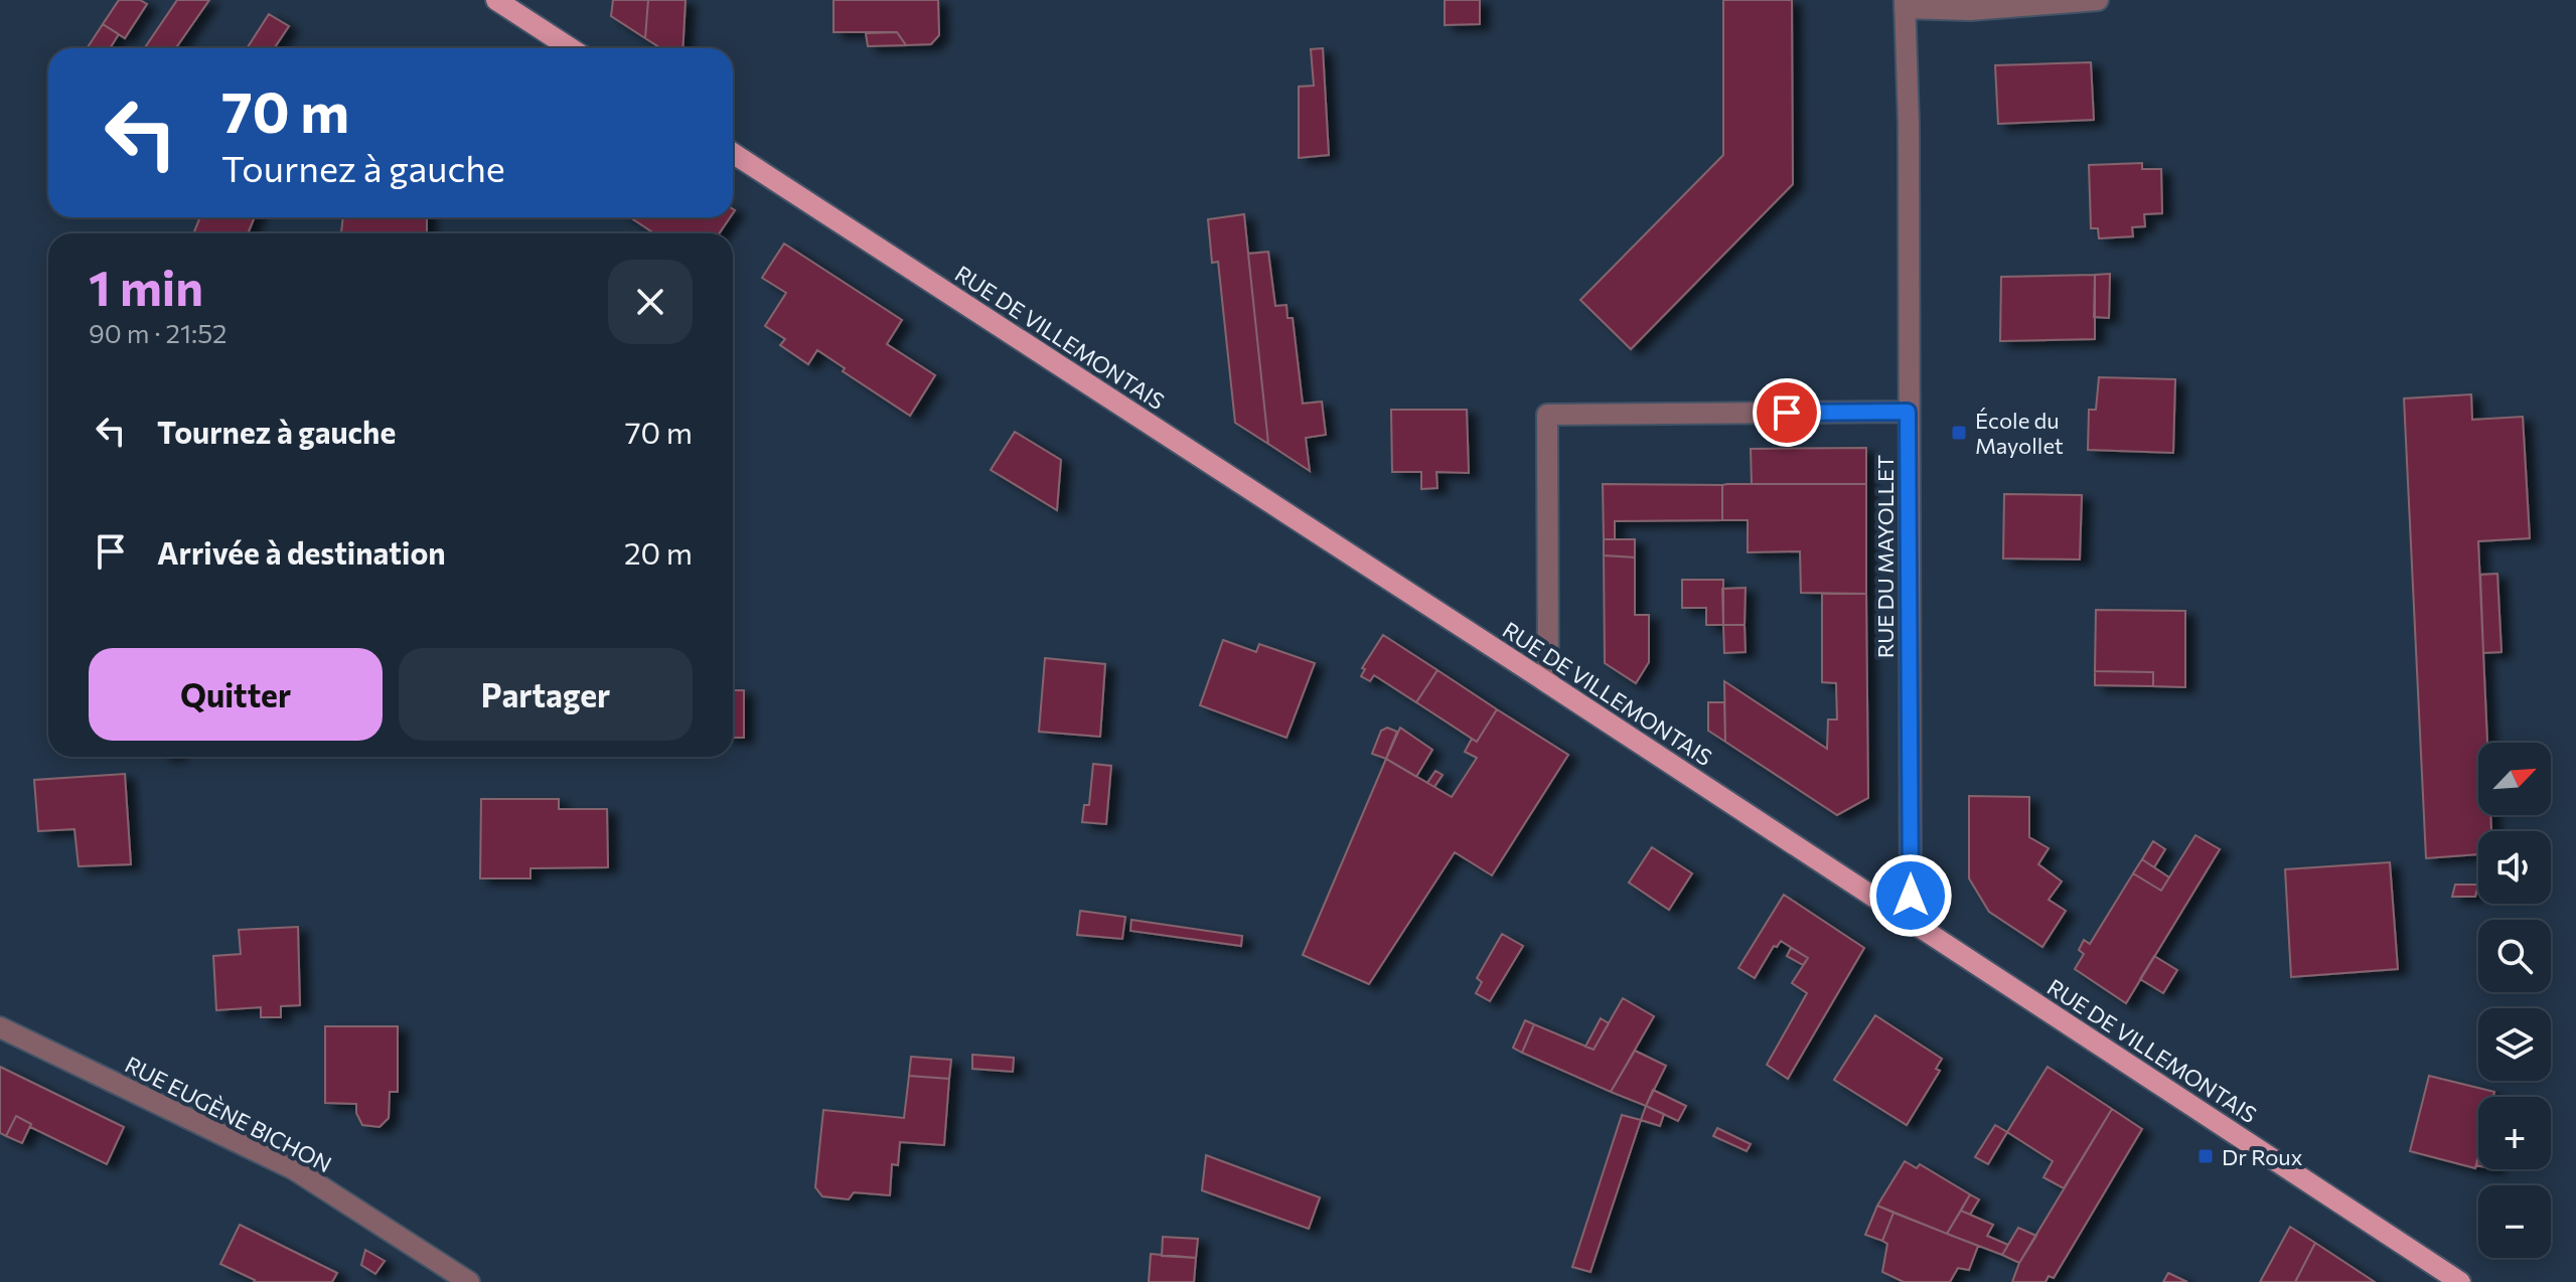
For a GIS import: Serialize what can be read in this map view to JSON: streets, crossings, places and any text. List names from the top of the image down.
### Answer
{
  "streets": {
    "main road": ["RUE DE VILLEMONTAIS"],
    "street": ["RUE DU MAYOLLET", "RUE EUGÈNE BICHON"]
  },
  "crossings": [
    ["RUE DE VILLEMONTAIS", "RUE DU MAYOLLET"]
  ],
  "places": {
    "transit": ["École du Mayollet", "Dr Roux"]
  },
  "north": "top right",
  "page": {
    "turn": ["70 m", "Tournez à gauche"],
    "heading": ["1 min", "90 m · 21:52"],
    "list": [
      {
        "name": "Tournez à gauche",
        "value": "70 m"
      },
      {
        "name": "Arrivée à destination",
        "value": "20 m"
      }
    ],
    "buttons": ["Quitter", "Partager"],
    "map_buttons": ["+", "−"]
  }
}
